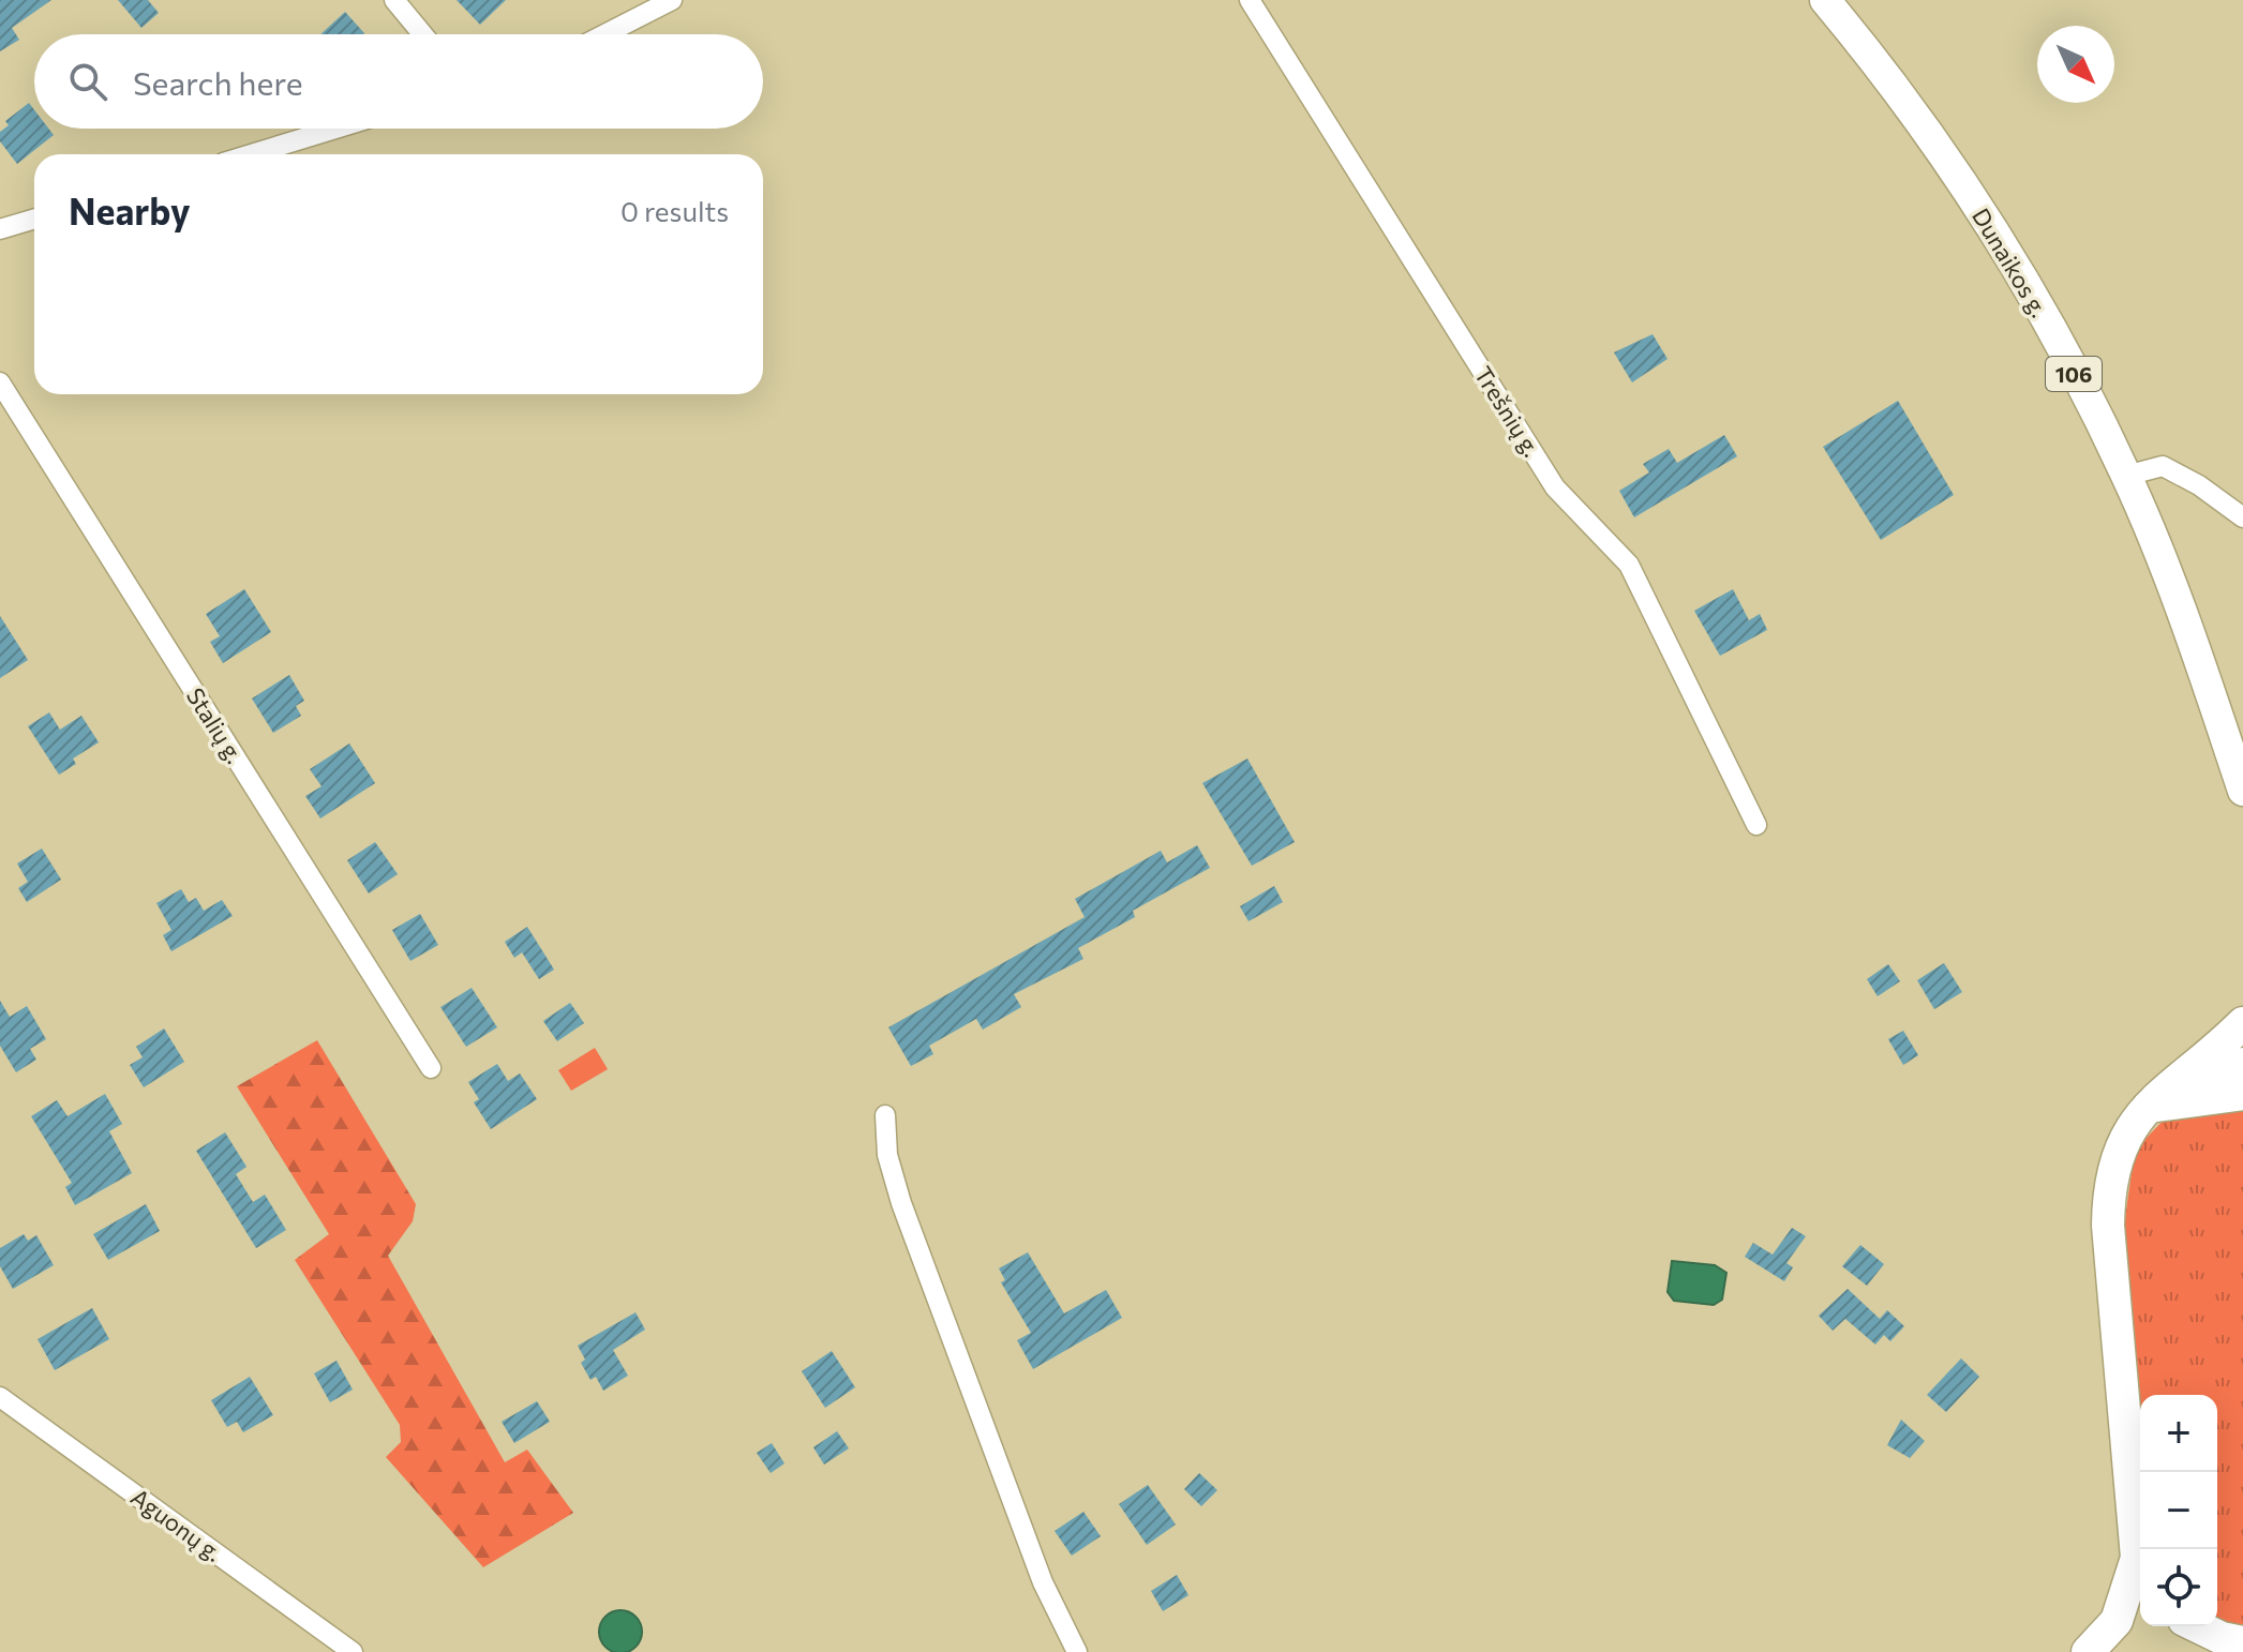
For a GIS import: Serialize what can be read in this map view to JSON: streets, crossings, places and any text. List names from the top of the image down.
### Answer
{
  "streets": {
    "main road": ["Dunaikos g.", "106"],
    "street": ["Trešnių g.", "Stalių g.", "Aguonų g."]
  },
  "north": "bottom right",
  "page": {
    "search": "Search here",
    "heading": ["Nearby", "0 results"],
    "map_buttons": ["+", "−"]
  }
}
